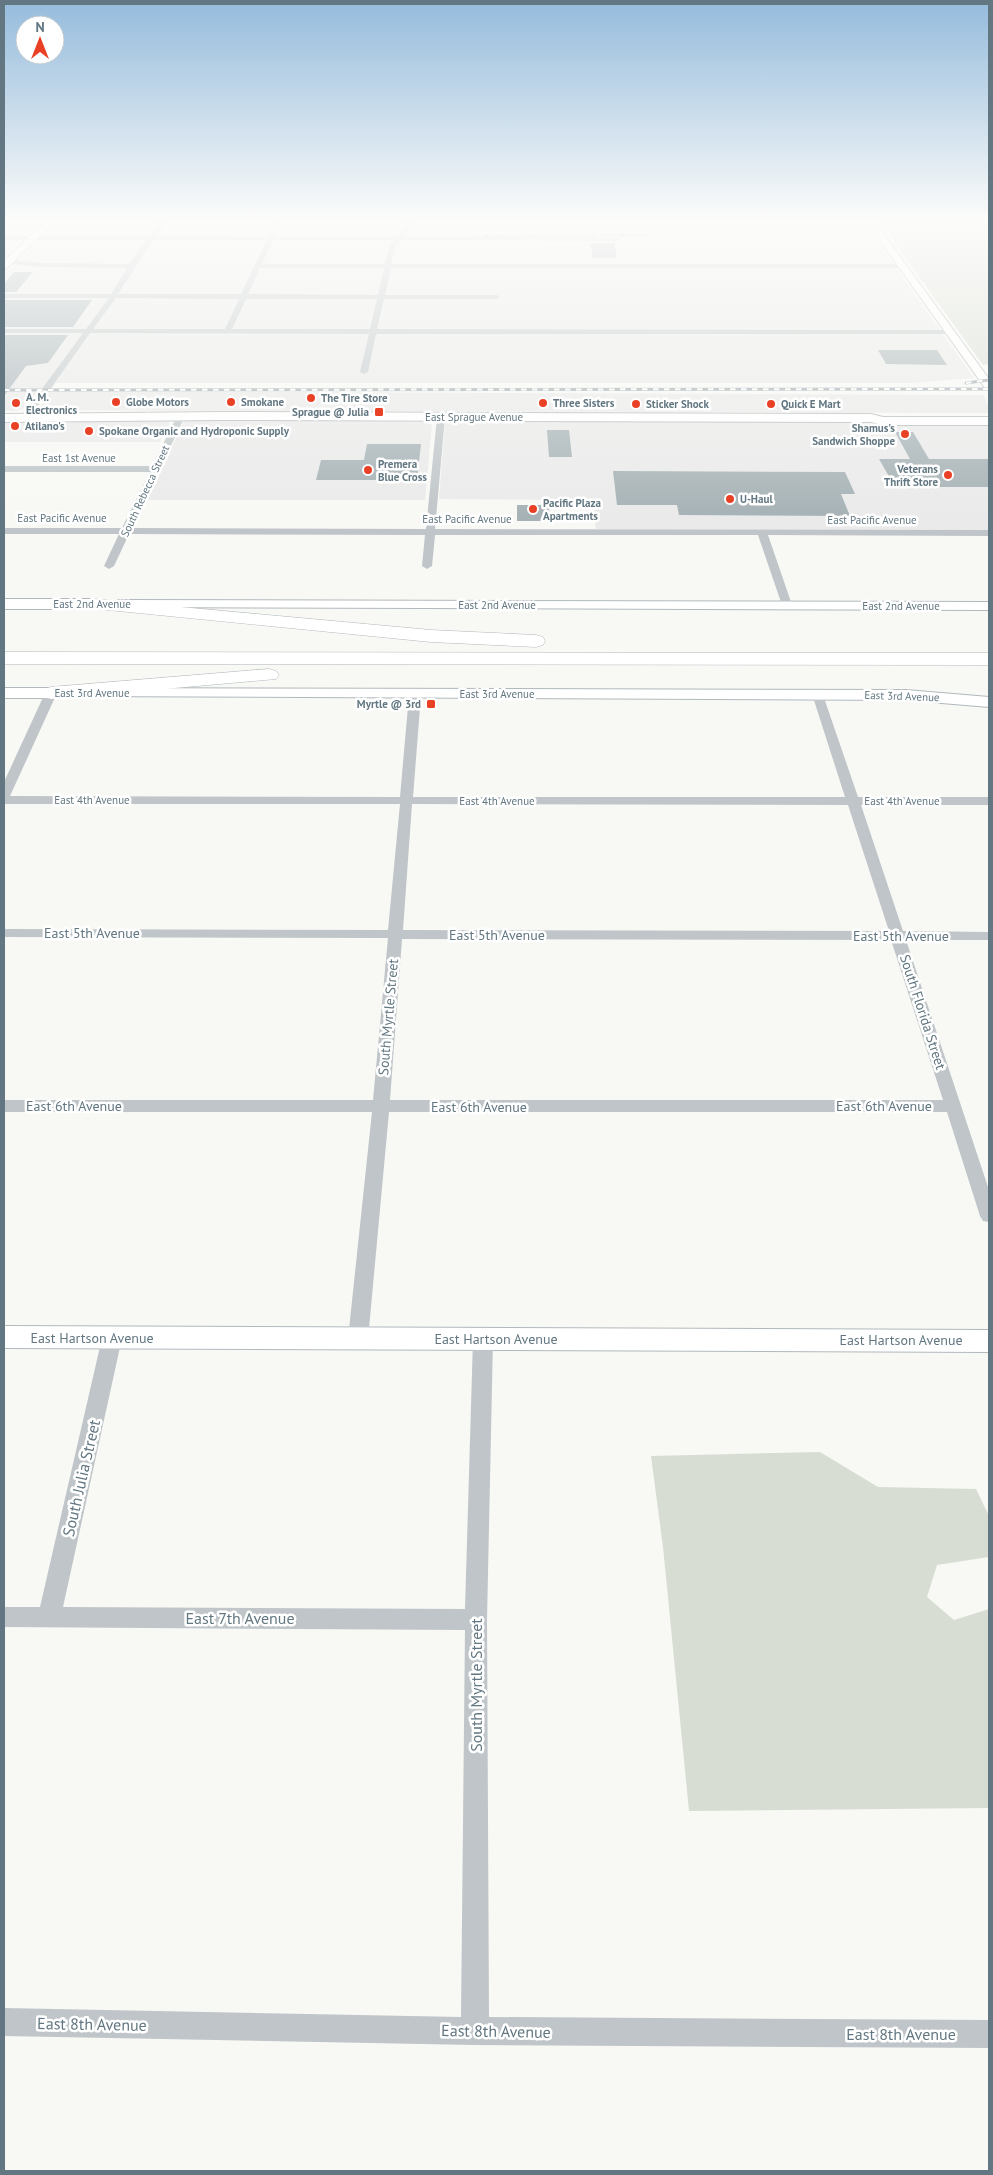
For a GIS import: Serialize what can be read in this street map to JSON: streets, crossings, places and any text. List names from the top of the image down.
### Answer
{
  "streets": {
    "main road": ["East Sprague Avenue", "East 2nd Avenue", "East 3rd Avenue"],
    "street": [
      "East 1st Avenue",
      "South Rebecca Street",
      "East Pacific Avenue",
      "East 4th Avenue",
      "East 5th Avenue",
      "South Florida Street",
      "South Myrtle Street",
      "East 6th Avenue",
      "East Hartson Avenue",
      "South Julia Street",
      "East 7th Avenue",
      "East 8th Avenue"
    ]
  },
  "crossings": [
    ["East Sprague Avenue", "South Rebecca Street"],
    ["East 1st Avenue", "South Rebecca Street"],
    ["South Rebecca Street", "East Pacific Avenue"],
    ["East 3rd Avenue", "South Florida Street"],
    ["East 3rd Avenue", "South Myrtle Street"],
    ["East 4th Avenue", "South Florida Street"],
    ["East 4th Avenue", "South Myrtle Street"],
    ["East 5th Avenue", "South Florida Street"],
    ["East 5th Avenue", "South Myrtle Street"],
    ["South Florida Street", "East 6th Avenue"],
    ["South Myrtle Street", "East 6th Avenue"],
    ["South Myrtle Street", "East Hartson Avenue"],
    ["South Myrtle Street", "East 7th Avenue"],
    ["South Myrtle Street", "East 8th Avenue"],
    ["East Hartson Avenue", "South Julia Street"],
    ["South Julia Street", "East 7th Avenue"]
  ],
  "places": {
    "other": [
      "The Tire Store",
      "Globe Motors",
      "Smokane",
      "A. M. Electronics",
      "Three Sisters",
      "Sticker Shock",
      "Quick E Mart",
      "Atilano's",
      "Spokane Organic and Hydroponic Supply",
      "Shamus's Sandwich Shoppe",
      "Premera Blue Cross",
      "Veterans Thrift Store",
      "U-Haul",
      "Pacific Plaza Apartments"
    ],
    "transit": ["Sprague @ Julia", "Myrtle @ 3rd"]
  },
  "north": "top"
}
